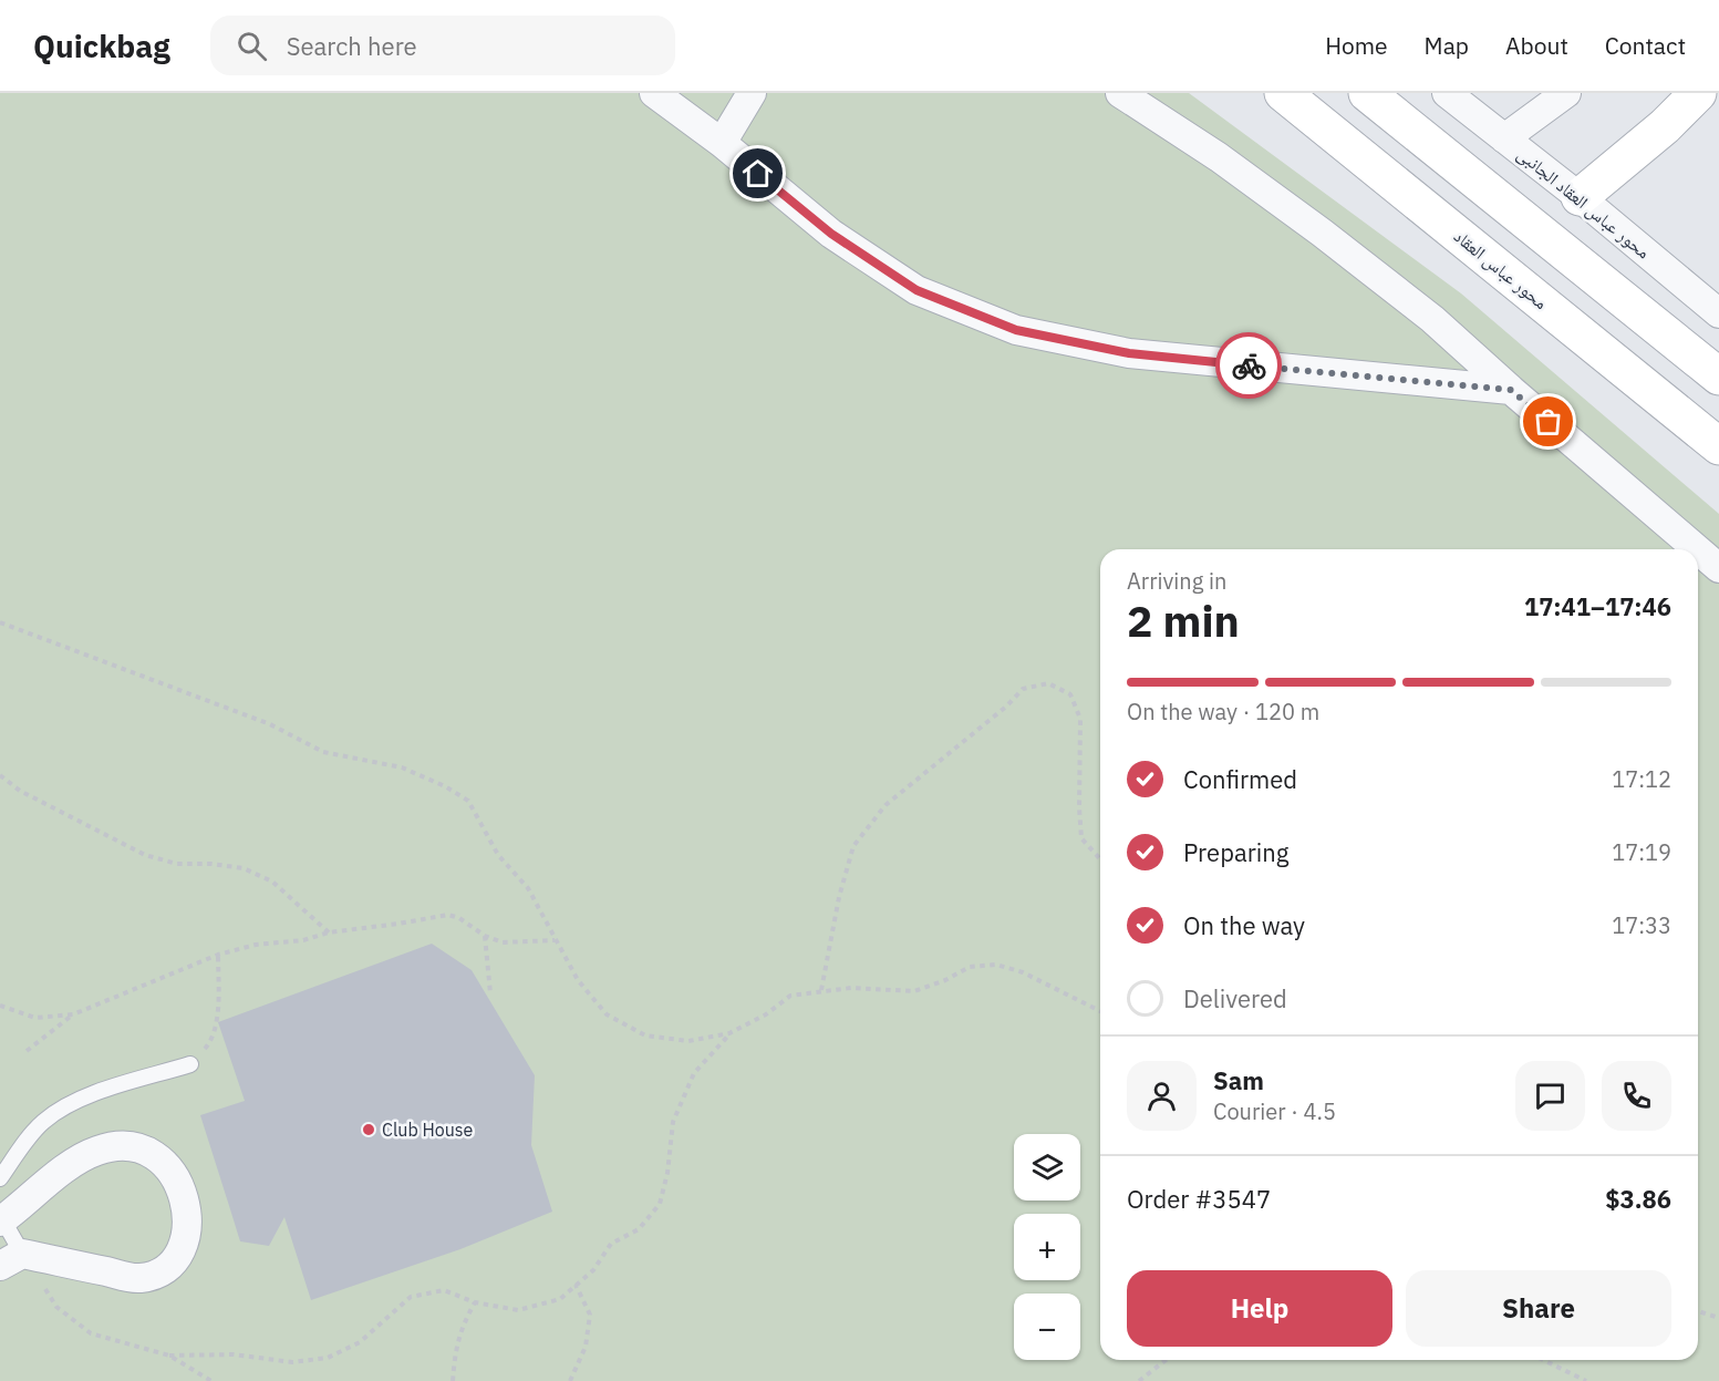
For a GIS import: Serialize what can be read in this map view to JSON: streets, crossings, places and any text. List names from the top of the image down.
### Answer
{
  "streets": {
    "main road": ["محور عباس العقاد"],
    "street": ["محور عباس العقاد الجانبى"]
  },
  "places": ["Club House"],
  "page": {
    "header": "Quickbag",
    "search": "Search here",
    "nav": [
      "Home",
      "Map",
      "About",
      "Contact"
    ],
    "heading": ["2 min", "Arriving in", "17:41–17:46"],
    "panel": [
      "Sam",
      "Courier · 4.5",
      "Order #3547",
      "$3.86"
    ],
    "bar": "On the way · 120 m",
    "list": [
      ["Confirmed", "17:12"],
      ["Preparing", "17:19"],
      ["On the way", "17:33"],
      "Delivered"
    ],
    "map_buttons": ["+", "−"],
    "buttons": ["Help", "Share"]
  }
}
